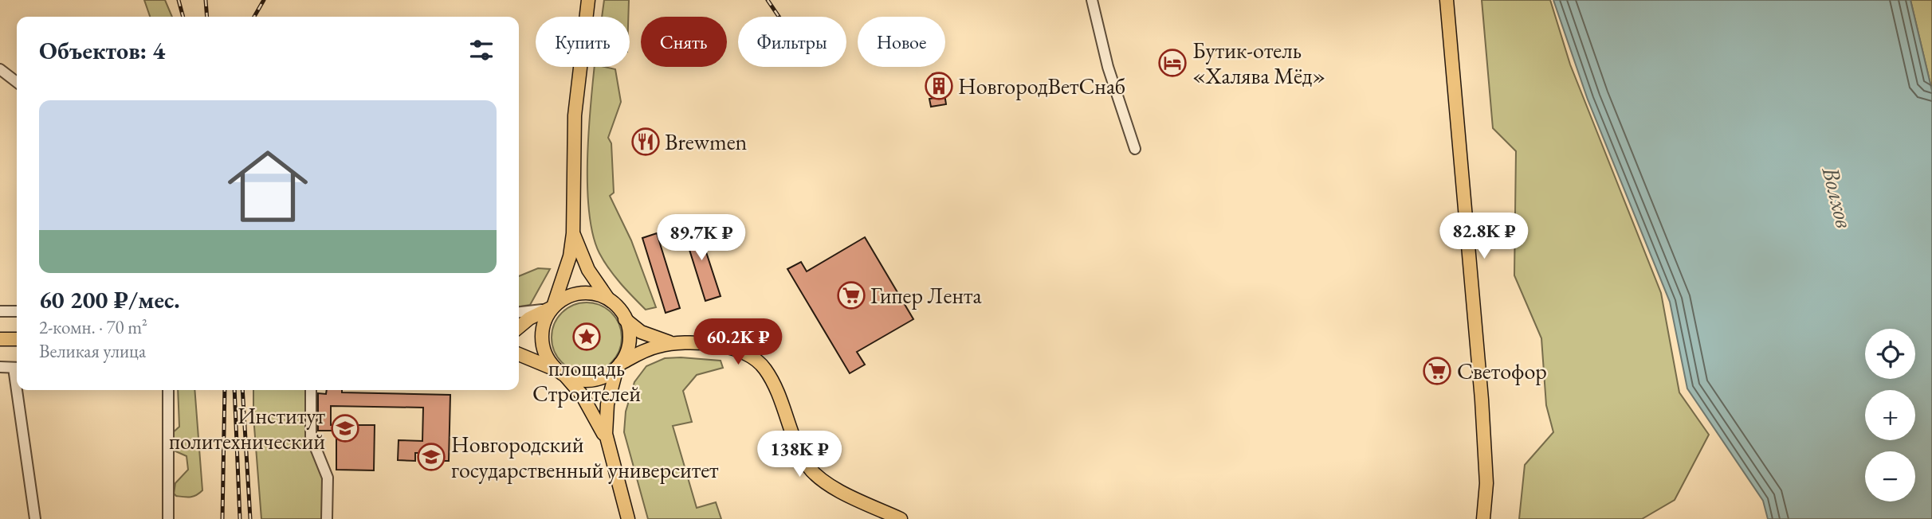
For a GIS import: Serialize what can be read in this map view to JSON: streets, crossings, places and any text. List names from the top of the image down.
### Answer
{
  "water": ["Волхов"],
  "places": {
    "hotel": ["Бутик-отель «Халява Мёд»"],
    "building": ["НовгородВетСнаб"],
    "restaurant": ["Brewmen"],
    "supermarket": ["Гипер Лента", "Светофор"],
    "place": ["площадь Строителей"],
    "school or university": ["Институт политехнический", "Новгородский государственный университет"]
  },
  "page": {
    "chip": [
      "Купить",
      "Снять",
      "Фильтры",
      "Новое"
    ],
    "heading": "Объектов: 4",
    "list": [
      {
        "name": "60 200 ₽/мес.",
        "note": "2-комн. · 70 m² · Великая улица"
      }
    ],
    "price": [
      "82.8K ₽",
      "89.7K ₽",
      "60.2K ₽",
      "138K ₽"
    ],
    "map_buttons": ["+", "−"]
  }
}
